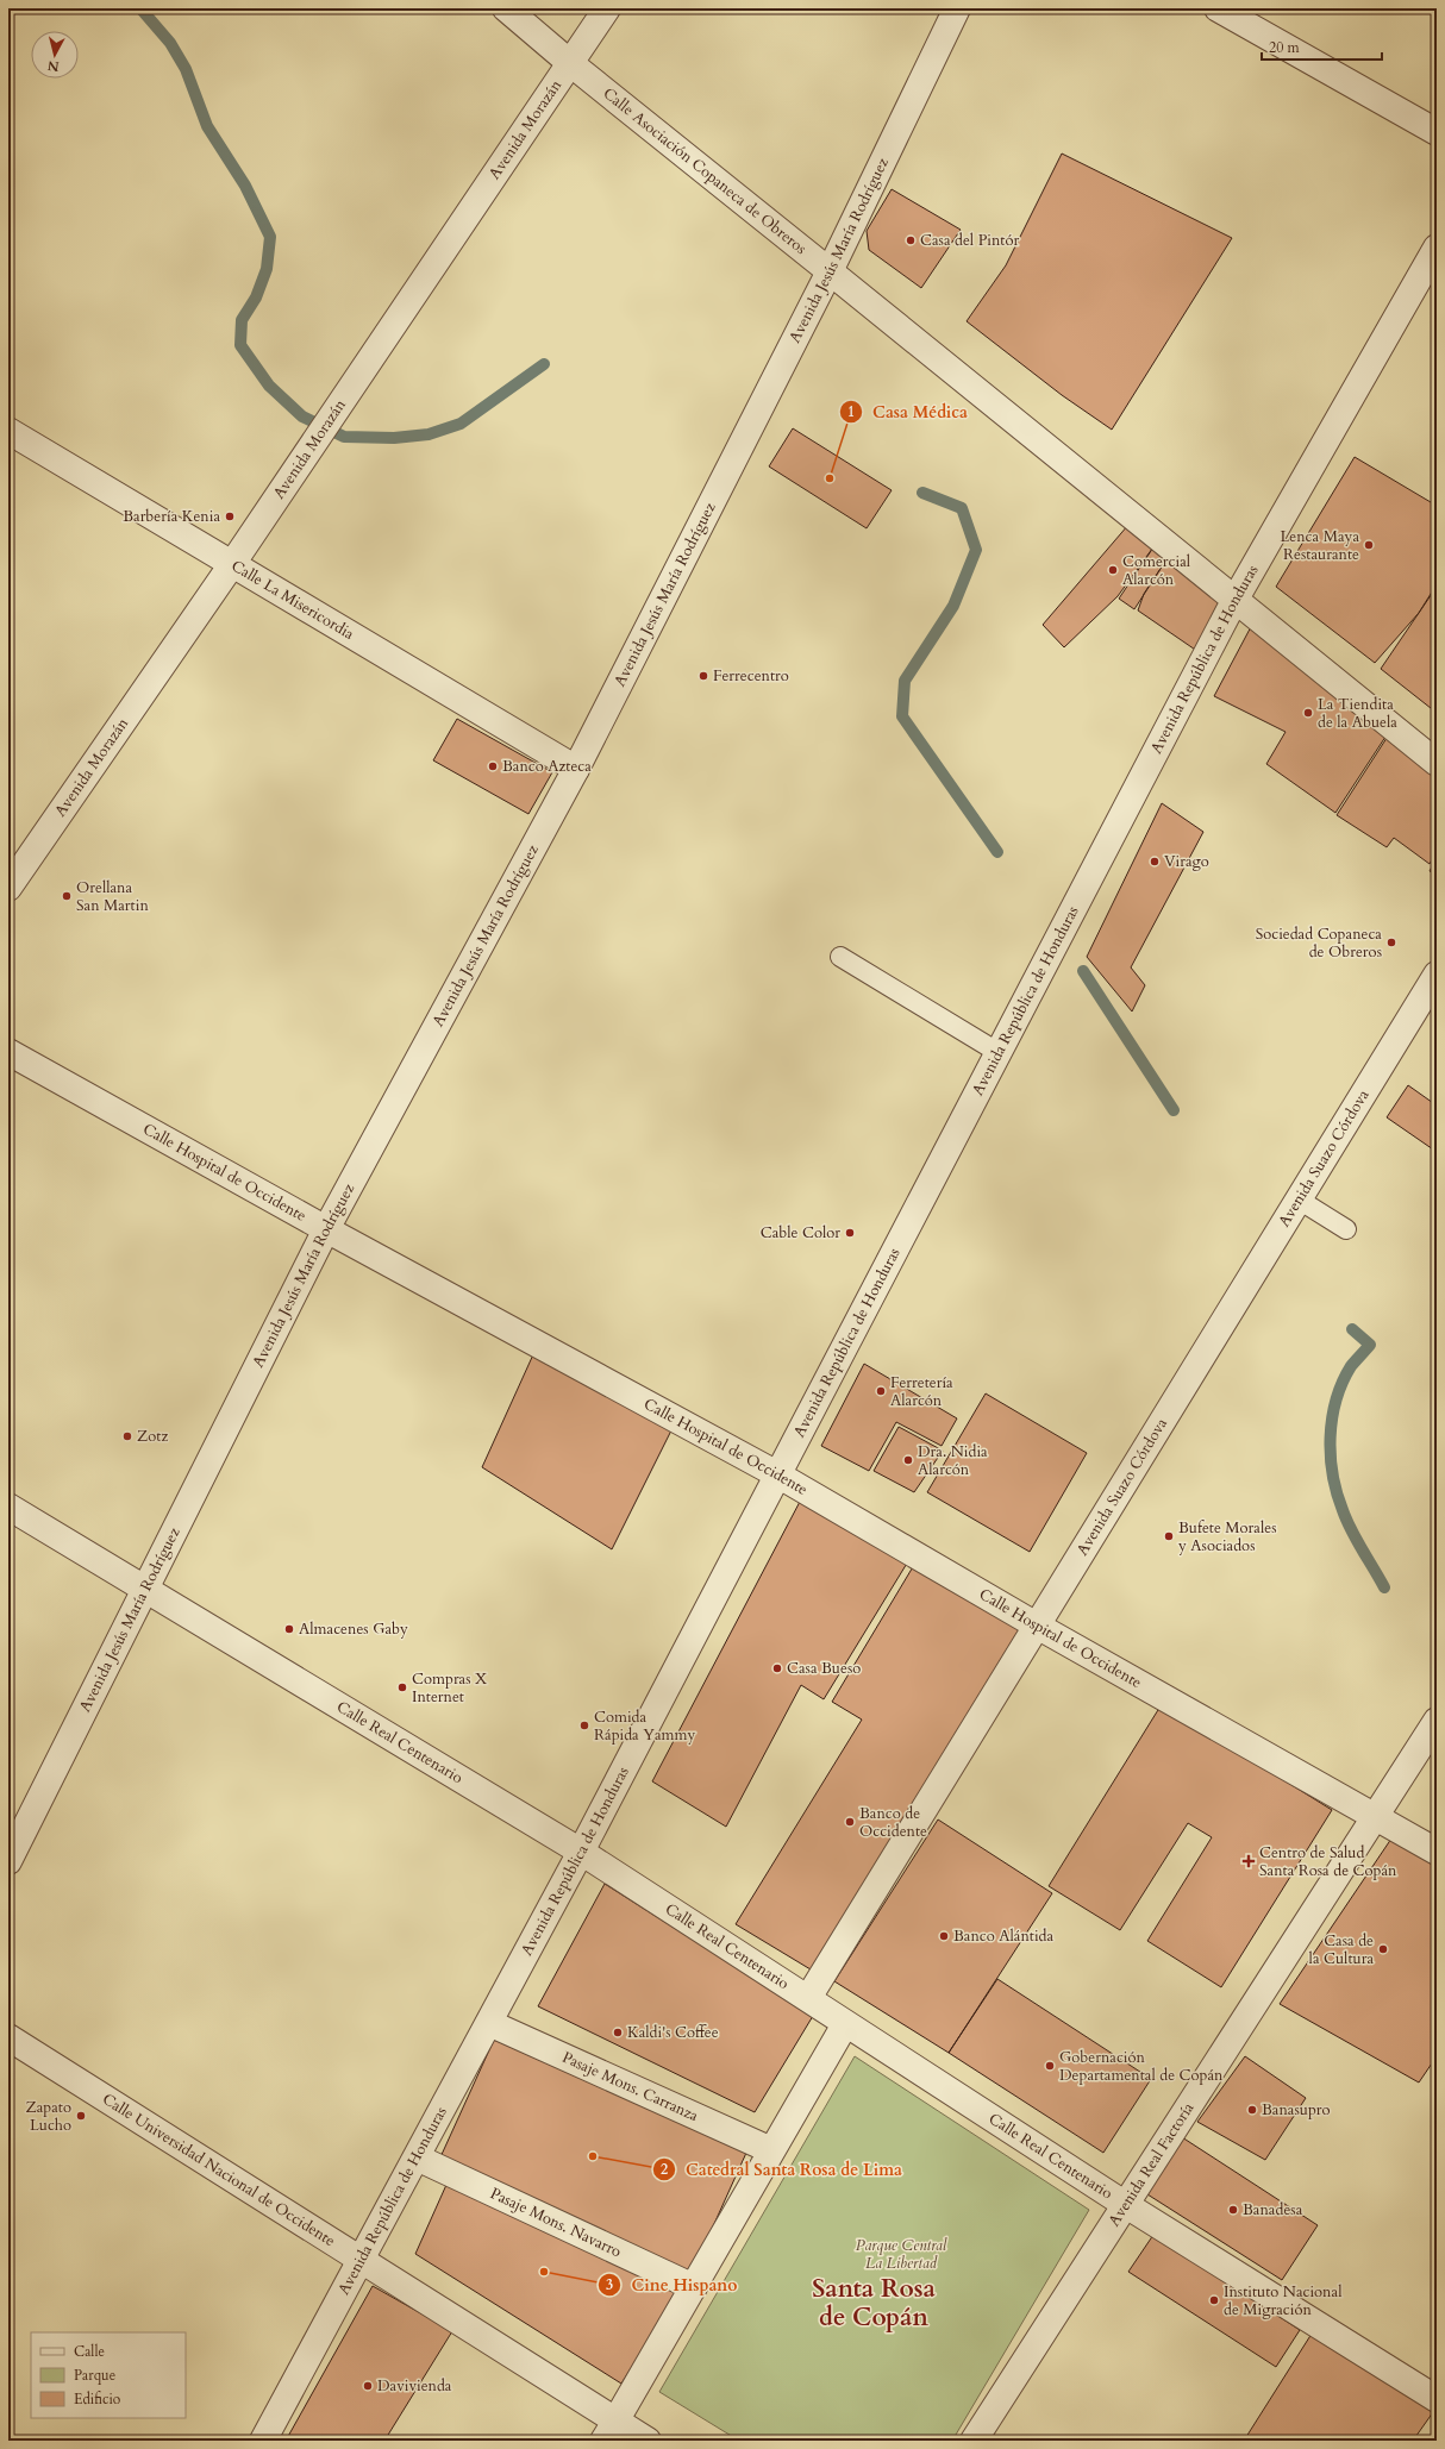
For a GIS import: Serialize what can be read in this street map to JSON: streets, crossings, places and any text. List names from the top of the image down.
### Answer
{
  "streets": {
    "street": [
      "Avenida Morazán",
      "Calle Asociación Copaneca de Obreros",
      "Avenida Jesús María Rodríguez",
      "Calle La Misericordia",
      "Avenida República de Honduras",
      "Avenida Suazo Córdova",
      "Calle Hospital de Occidente",
      "Calle Real Centenario",
      "Pasaje Mons. Carranza",
      "Avenida Real Factoría",
      "Calle Universidad Nacional de Occidente",
      "Pasaje Mons. Navarro"
    ]
  },
  "crossings": [
    ["Avenida Morazán", "Calle Asociación Copaneca de Obreros"],
    ["Avenida Morazán", "Calle La Misericordia"],
    ["Calle Asociación Copaneca de Obreros", "Avenida Jesús María Rodríguez"],
    ["Calle Asociación Copaneca de Obreros", "Avenida República de Honduras"],
    ["Avenida Jesús María Rodríguez", "Calle La Misericordia"],
    ["Avenida Jesús María Rodríguez", "Calle Hospital de Occidente"],
    ["Avenida Jesús María Rodríguez", "Calle Real Centenario"],
    ["Avenida República de Honduras", "Calle Hospital de Occidente"],
    ["Avenida República de Honduras", "Calle Real Centenario"],
    ["Avenida República de Honduras", "Pasaje Mons. Carranza"],
    ["Avenida República de Honduras", "Calle Universidad Nacional de Occidente"],
    ["Avenida República de Honduras", "Pasaje Mons. Navarro"],
    ["Avenida Suazo Córdova", "Calle Hospital de Occidente"],
    ["Avenida Suazo Córdova", "Calle Real Centenario"],
    ["Calle Hospital de Occidente", "Avenida Real Factoría"],
    ["Calle Real Centenario", "Avenida Real Factoría"]
  ],
  "districts": ["Santa Rosa de Copán"],
  "parks": ["Parque Central La Libertad"],
  "places": {
    "other": [
      "Casa del Pintór",
      "Casa Médica",
      "Barbería Kenia",
      "Lenca Maya Restaurante",
      "Comercial Alarcón",
      "Ferrecentro",
      "La Tiendita de la Abuela",
      "Banco Azteca",
      "Virago",
      "Orellana San Martin",
      "Sociedad Copaneca de Obreros",
      "Cable Color",
      "Ferretería Alarcón",
      "Zotz",
      "Dra. Nidia Alarcón",
      "Bufete Morales y Asociados",
      "Almacenes Gaby",
      "Casa Bueso",
      "Compras X Internet",
      "Comida Rápida Yammy",
      "Banco de Occidente",
      "Banco Alántida",
      "Casa de la Cultura",
      "Kaldi's Coffee",
      "Gobernación Departamental de Copán",
      "Banasupro",
      "Zapato Lucho",
      "Catedral Santa Rosa de Lima",
      "Banadesa",
      "Cine Hispano",
      "Instituto Nacional de Migración",
      "Davivienda"
    ],
    "health": ["Centro de Salud Santa Rosa de Copán"]
  },
  "legend": ["Calle", "Parque", "Edificio"],
  "scale_bar": "20 m",
  "north": "bottom"
}
